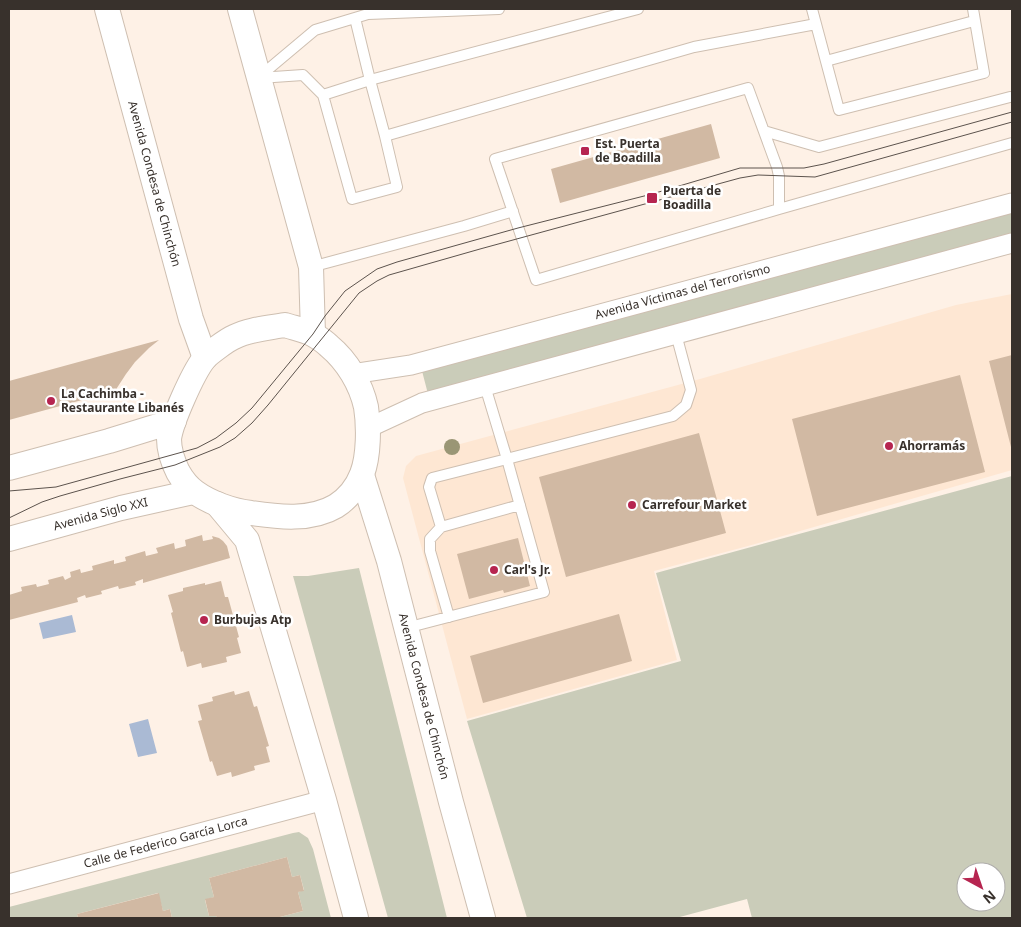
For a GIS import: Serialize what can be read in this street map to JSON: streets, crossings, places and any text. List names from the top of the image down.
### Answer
{
  "streets": {
    "street": [
      "Avenida Condesa de Chinchón",
      "Avenida Víctimas del Terrorismo",
      "Avenida Siglo XXI",
      "Calle de Federico García Lorca"
    ]
  },
  "places": {
    "transit": ["Est. Puerta de Boadilla", "Puerta de Boadilla"],
    "other": [
      "La Cachimba - Restaurante Libanés",
      "Ahorramás",
      "Carrefour Market",
      "Carl's Jr.",
      "Burbujas Atp"
    ]
  },
  "north": "bottom right"
}
